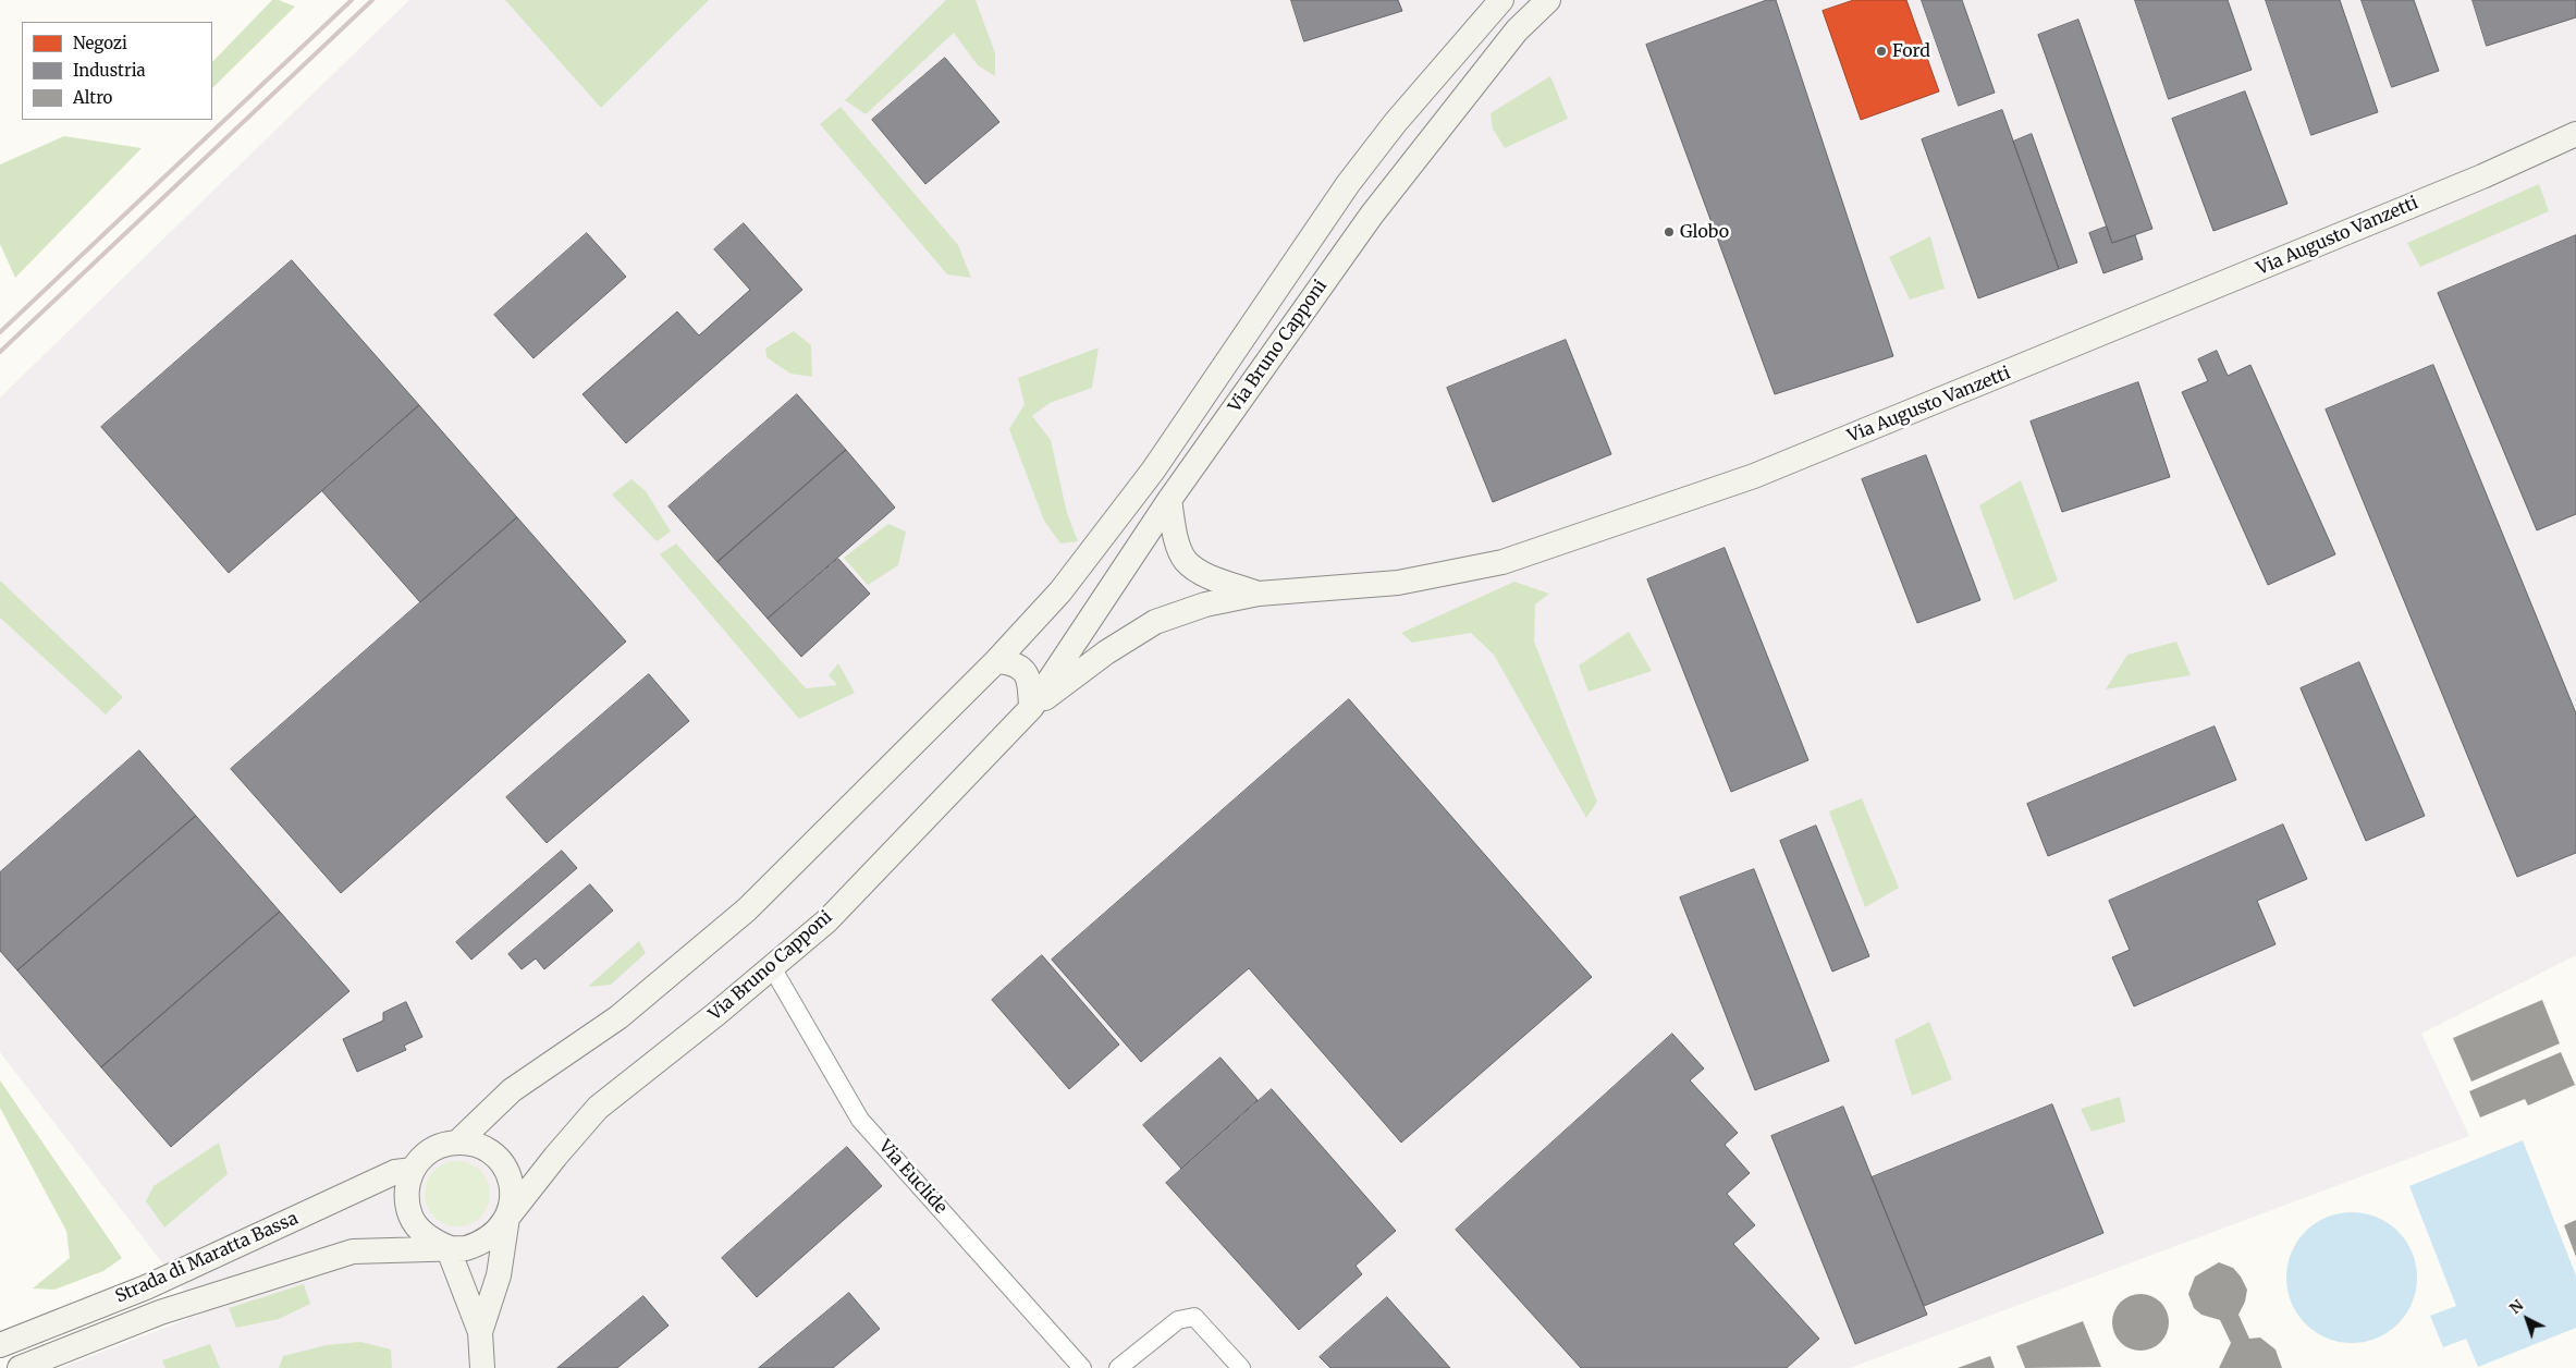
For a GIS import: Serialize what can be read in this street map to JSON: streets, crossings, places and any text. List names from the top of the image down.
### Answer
{
  "streets": {
    "main road": ["Via Augusto Vanzetti", "Via Bruno Capponi", "Strada di Maratta Bassa"],
    "street": ["Via Euclide"]
  },
  "crossings": [
    ["Via Augusto Vanzetti", "Via Bruno Capponi"],
    ["Via Bruno Capponi", "Via Euclide"],
    ["Via Bruno Capponi", "Strada di Maratta Bassa"]
  ],
  "places": ["Ford", "Globo"],
  "legend": ["Negozi", "Industria", "Altro"],
  "north": "top left"
}
